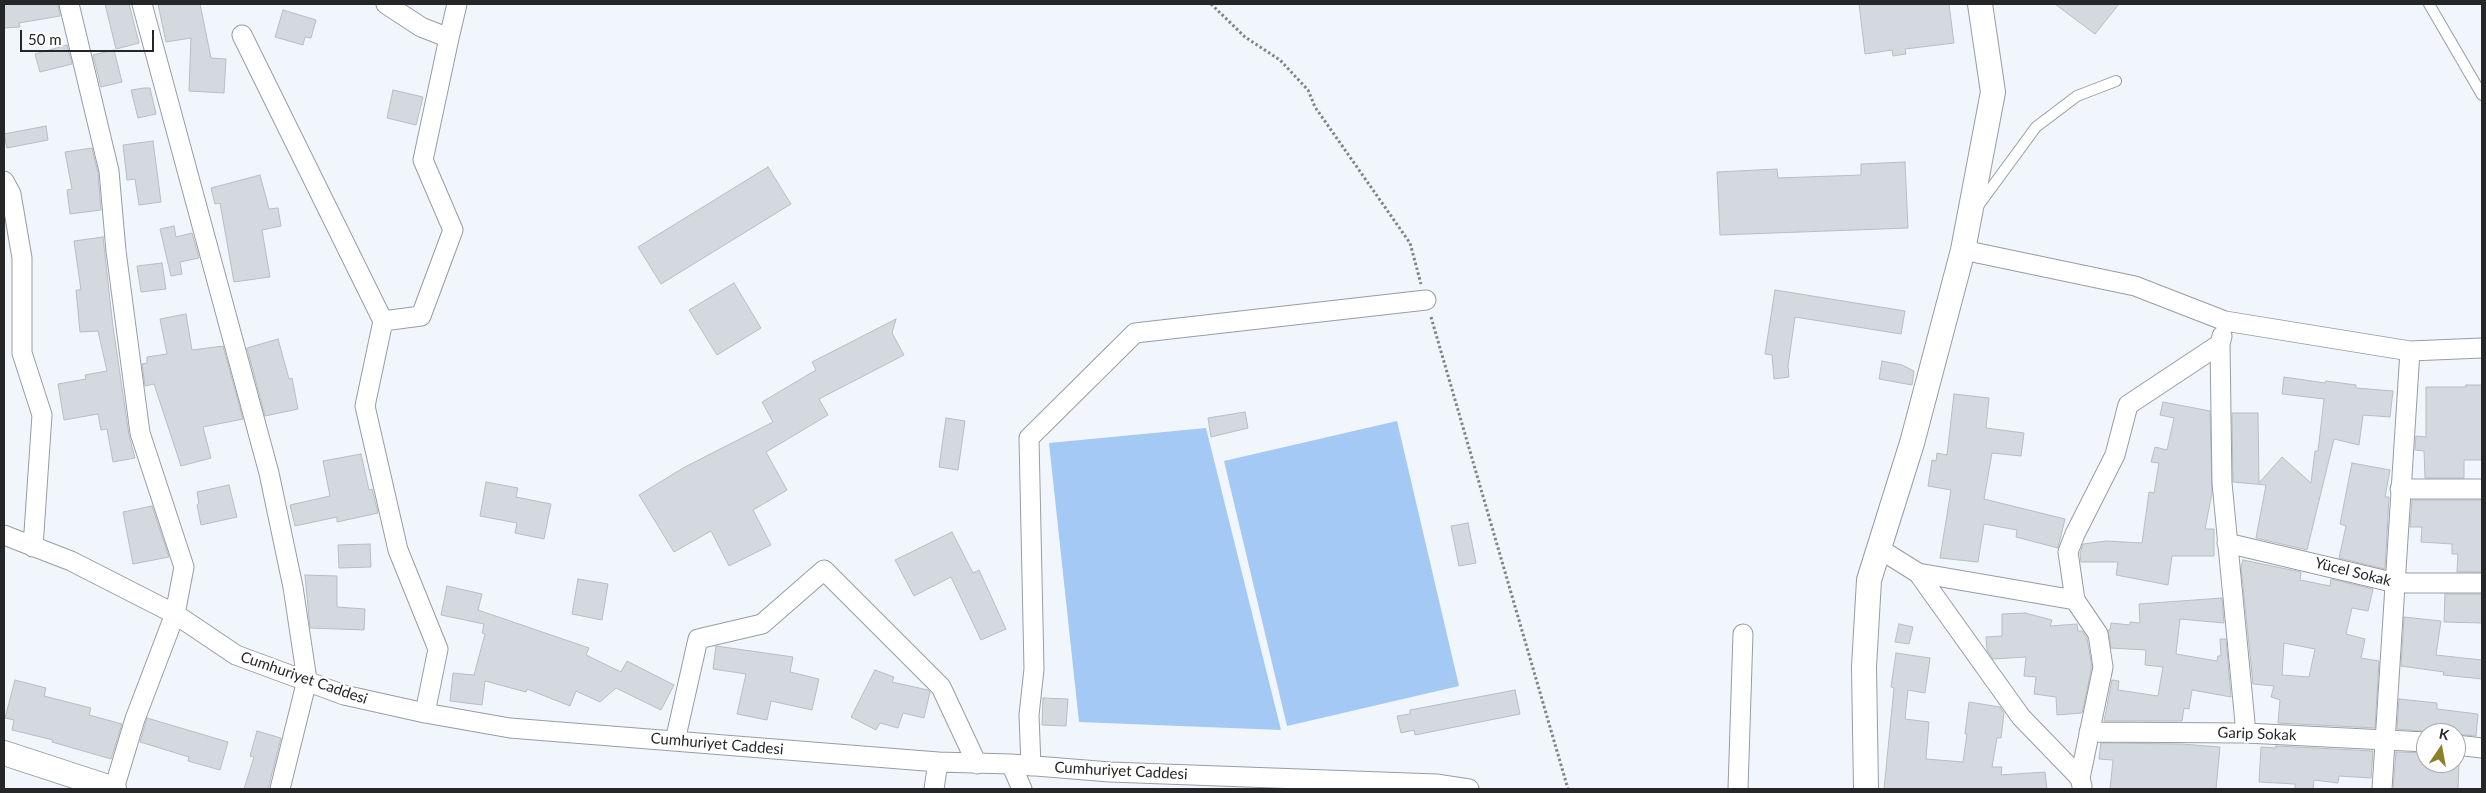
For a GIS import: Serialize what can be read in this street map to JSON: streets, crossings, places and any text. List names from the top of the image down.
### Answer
{
  "streets": {
    "street": ["Yücel Sokak", "Cumhuriyet Caddesi", "Garip Sokak"]
  },
  "scale_bar": "50 m",
  "north": "top"
}
